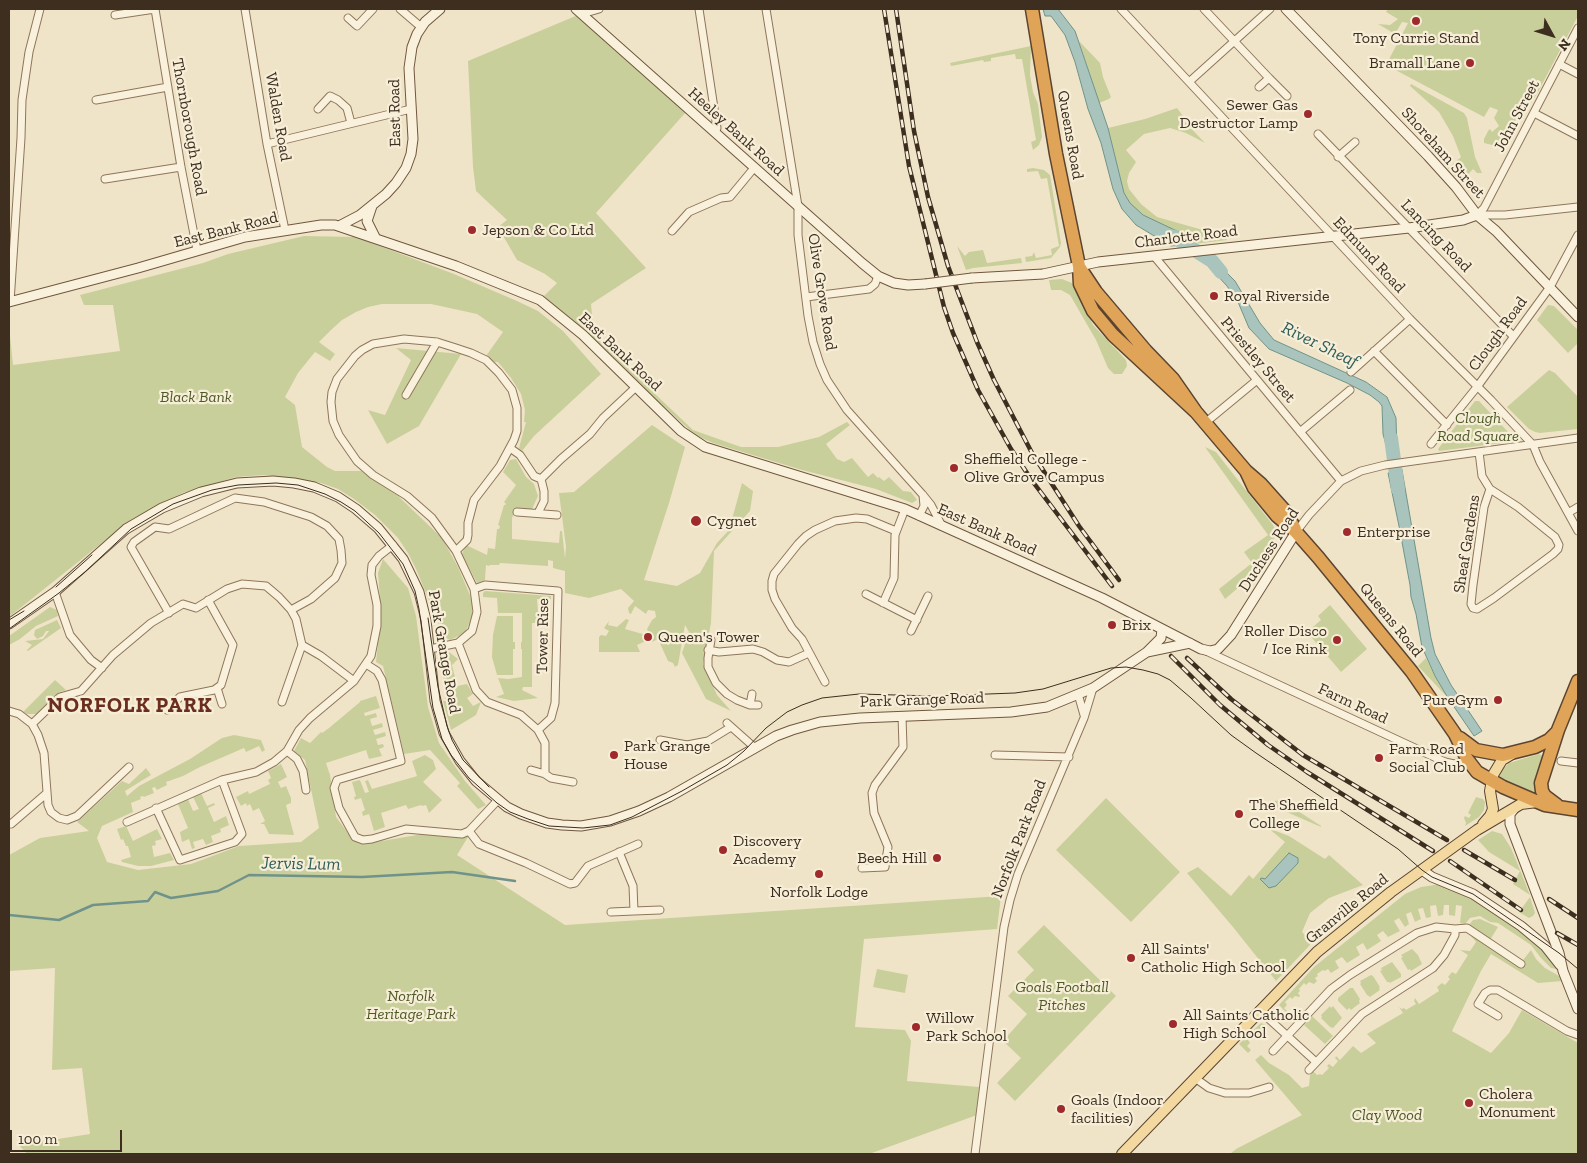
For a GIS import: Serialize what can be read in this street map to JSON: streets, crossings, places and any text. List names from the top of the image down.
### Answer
{
  "streets": {
    "highway": ["Queens Road"],
    "main road": ["Granville Road"],
    "street": [
      "East Road",
      "John Street",
      "Walden Road",
      "Thornborough Road",
      "Heeley Bank Road",
      "Shoreham Street",
      "East Bank Road",
      "Lancing Road",
      "Charlotte Road",
      "Edmund Road",
      "Olive Grove Road",
      "Clough Road",
      "Priestley Street",
      "Sheaf Gardens",
      "Duchess Road",
      "Tower Rise",
      "Park Grange Road",
      "Farm Road",
      "Norfolk Park Road"
    ]
  },
  "crossings": [
    ["East Road", "East Bank Road"],
    ["John Street", "Shoreham Street"],
    ["John Street", "Charlotte Road"],
    ["Walden Road", "East Bank Road"],
    ["Thornborough Road", "East Bank Road"],
    ["Heeley Bank Road", "Charlotte Road"],
    ["Heeley Bank Road", "Olive Grove Road"],
    ["Queens Road", "Charlotte Road"],
    ["Queens Road", "Duchess Road"],
    ["Queens Road", "Farm Road"],
    ["Queens Road", "Granville Road"],
    ["Shoreham Street", "Charlotte Road"],
    ["Shoreham Street", "Clough Road"],
    ["East Bank Road", "Olive Grove Road"],
    ["East Bank Road", "Duchess Road"],
    ["East Bank Road", "Farm Road"],
    ["Lancing Road", "Charlotte Road"],
    ["Lancing Road", "Clough Road"],
    ["Charlotte Road", "Edmund Road"],
    ["Charlotte Road", "Priestley Street"],
    ["Edmund Road", "Clough Road"],
    ["Edmund Road", "Duchess Road"],
    ["Priestley Street", "Duchess Road"],
    ["Sheaf Gardens", "Duchess Road"],
    ["Park Grange Road", "Norfolk Park Road"]
  ],
  "districts": ["NORFOLK PARK"],
  "water": ["River Sheaf", "Jervis Lum"],
  "parks": [
    "Black Bank",
    "Clough Road Square",
    "Goals Football Pitches",
    "Norfolk Heritage Park",
    "Clay Wood"
  ],
  "places": [
    "Tony Currie Stand",
    "Bramall Lane",
    "Sewer Gas Destructor Lamp",
    "Jepson & Co Ltd",
    "Royal Riverside",
    "Sheffield College - Olive Grove Campus",
    "Cygnet",
    "Enterprise",
    "Brix",
    "Queen's Tower",
    "Roller Disco / Ice Rink",
    "PureGym",
    "Park Grange House",
    "Farm Road Social Club",
    "The Sheffield College",
    "Discovery Academy",
    "Beech Hill",
    "Norfolk Lodge",
    "All Saints' Catholic High School",
    "All Saints Catholic High School",
    "Willow Park School",
    "Cholera Monument",
    "Goals (Indoor facilities)"
  ],
  "scale_bar": "100 m",
  "north": "bottom right"
}
